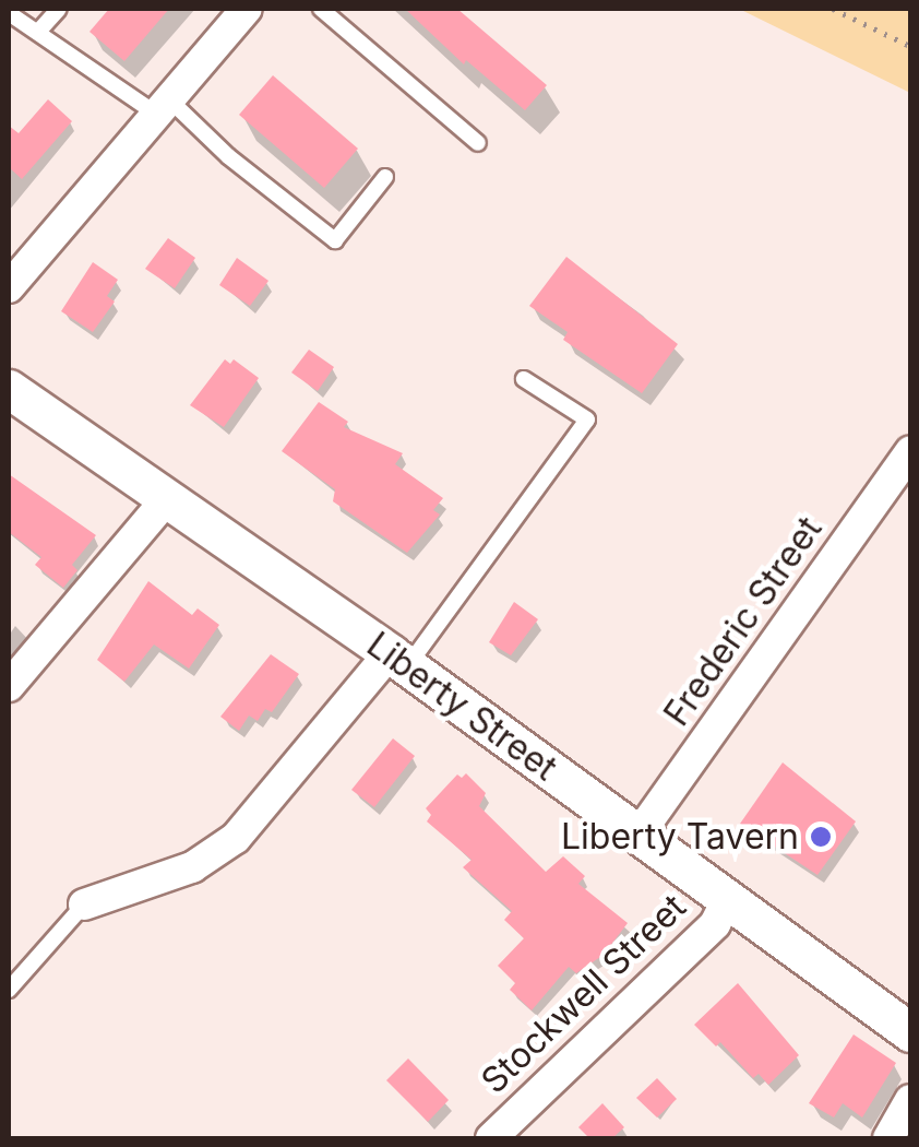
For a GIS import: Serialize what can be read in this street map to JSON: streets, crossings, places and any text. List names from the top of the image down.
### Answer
{
  "streets": {
    "street": ["Frederic Street", "Liberty Street", "Stockwell Street"]
  },
  "crossings": [
    ["Frederic Street", "Liberty Street"],
    ["Liberty Street", "Stockwell Street"]
  ],
  "places": ["Liberty Tavern"]
}
